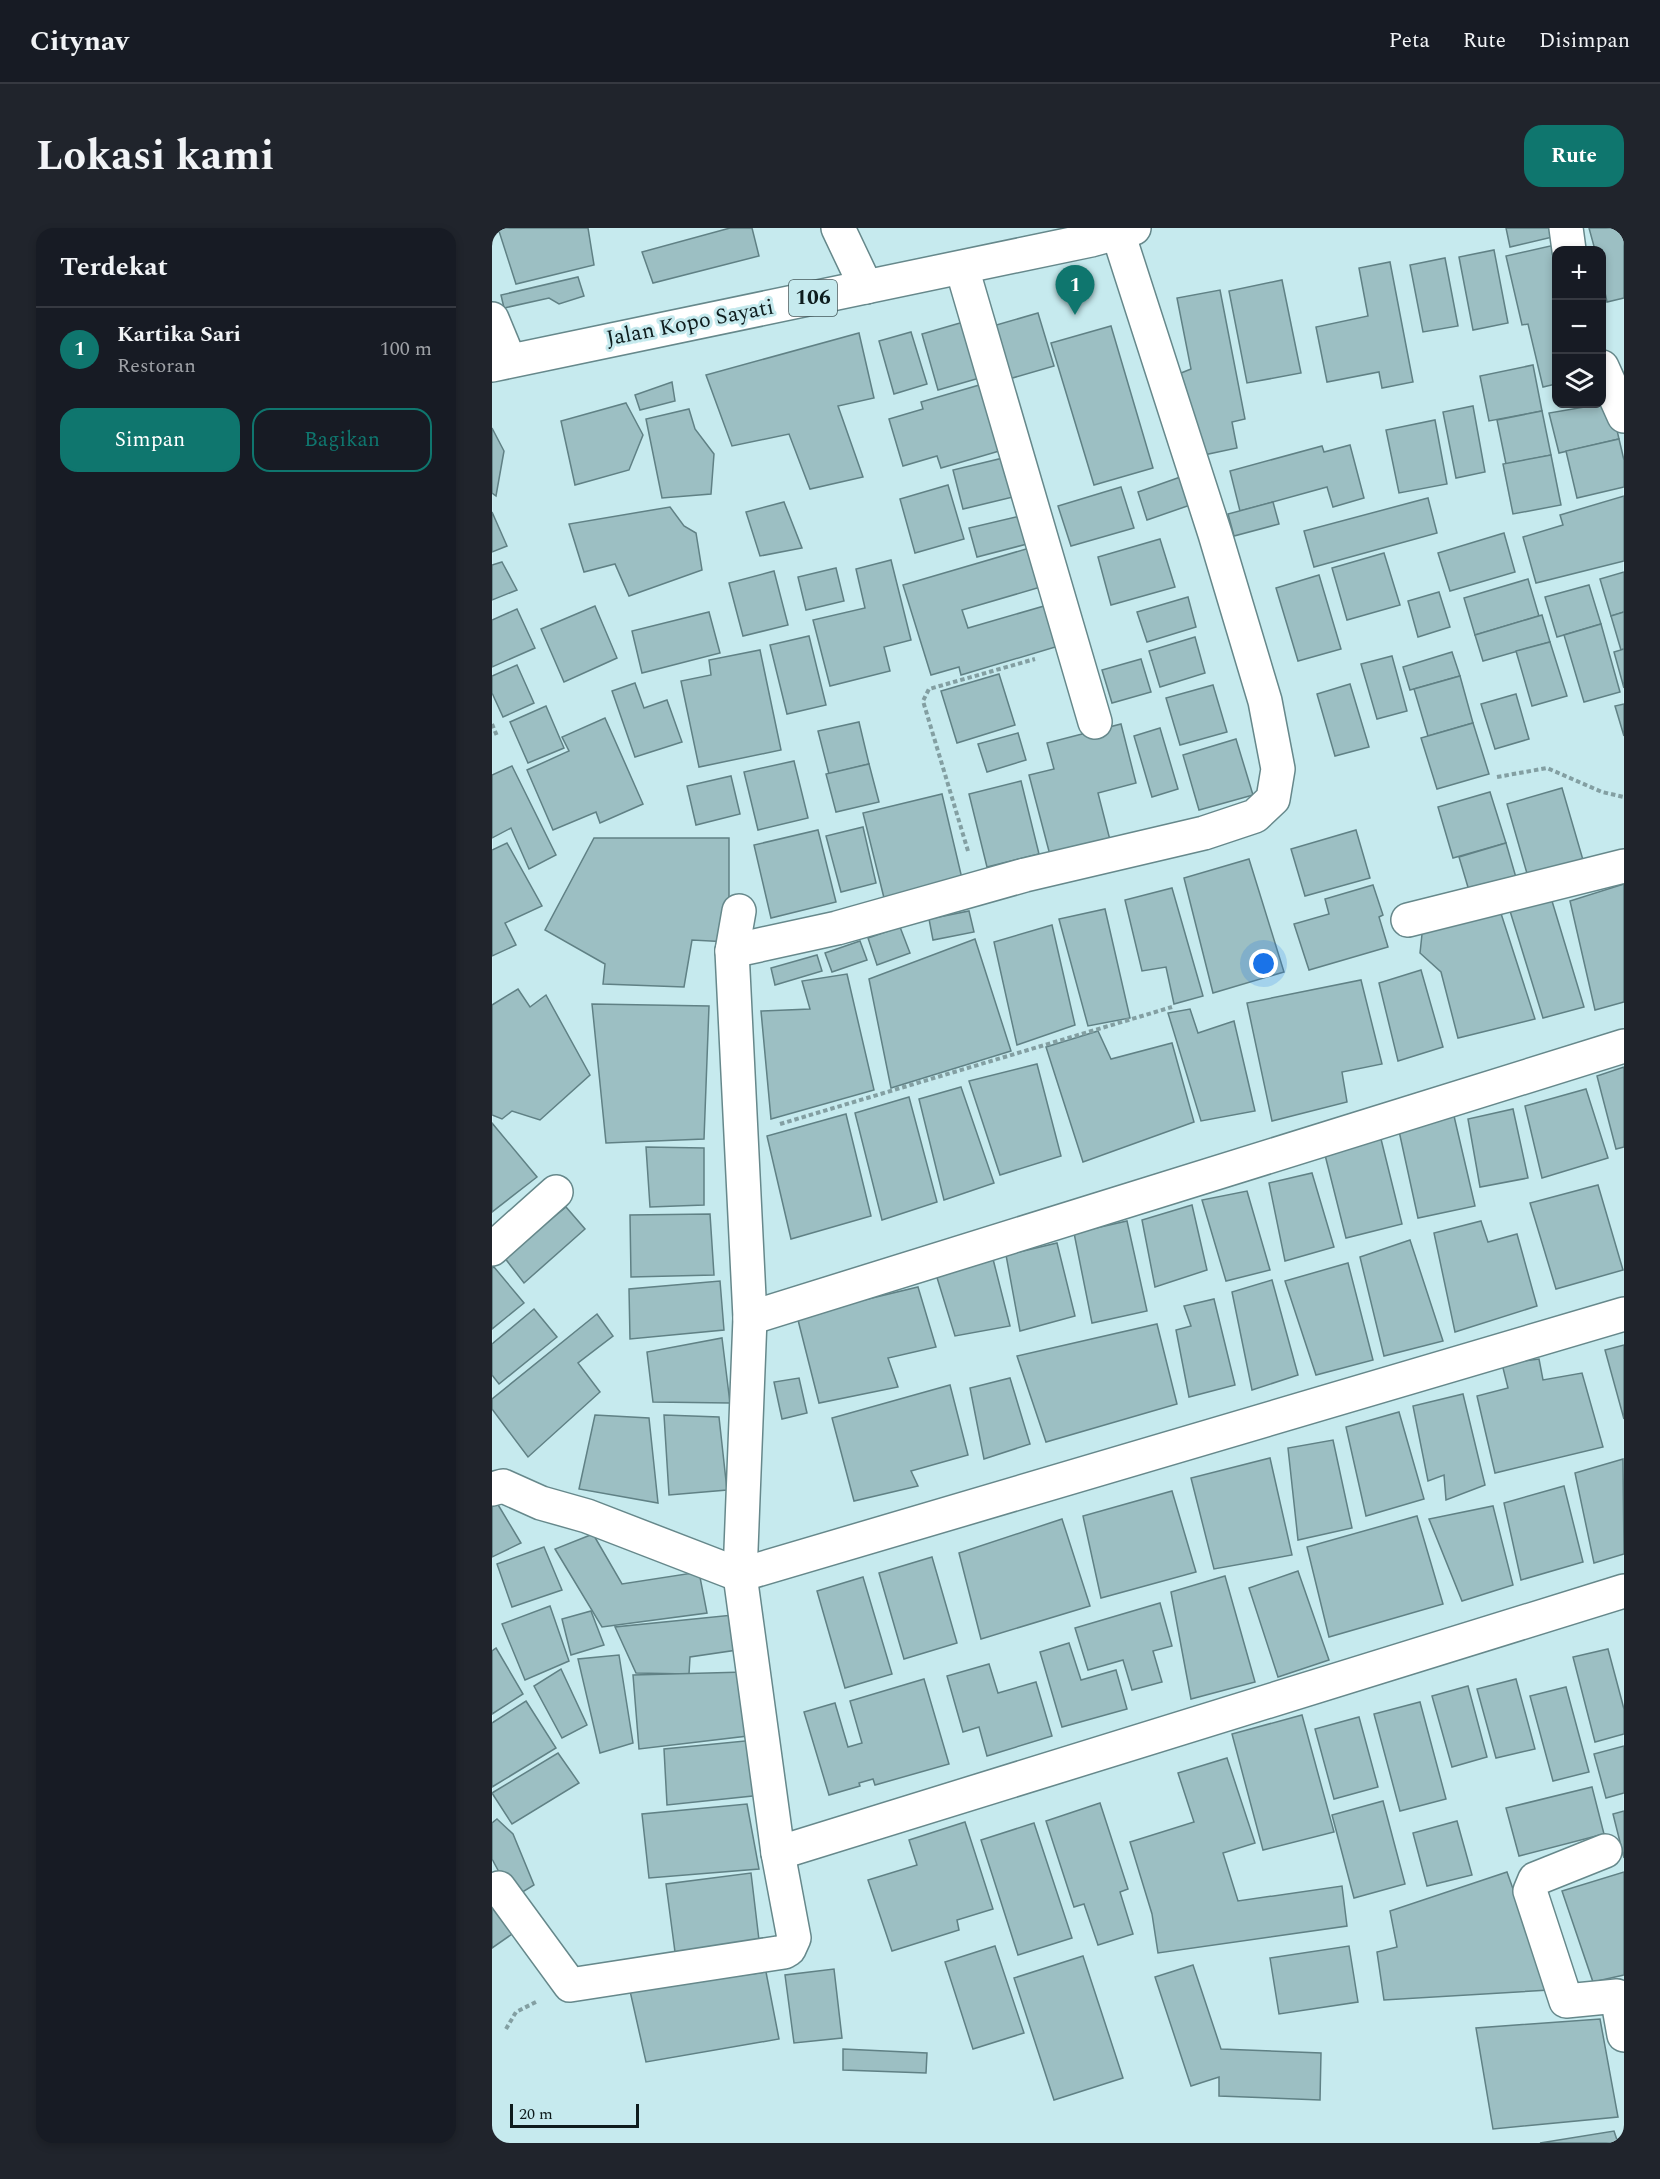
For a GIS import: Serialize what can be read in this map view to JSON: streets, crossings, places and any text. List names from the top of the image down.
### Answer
{
  "streets": {
    "street": ["106", "Jalan Kopo Sayati"]
  },
  "scale_bar": "20 m",
  "page": {
    "header": "Citynav",
    "nav": ["Peta", "Rute", "Disimpan"],
    "title": "Lokasi kami",
    "buttons": [
      "Rute",
      ["Simpan", "Bagikan"]
    ],
    "heading": "Terdekat",
    "map_buttons": ["+", "−"],
    "pins": "1",
    "list": [
      {
        "mark": "1",
        "name": "Kartika Sari",
        "note": "Restoran",
        "value": "100 m"
      }
    ],
    "scale": "20 m"
  }
}
